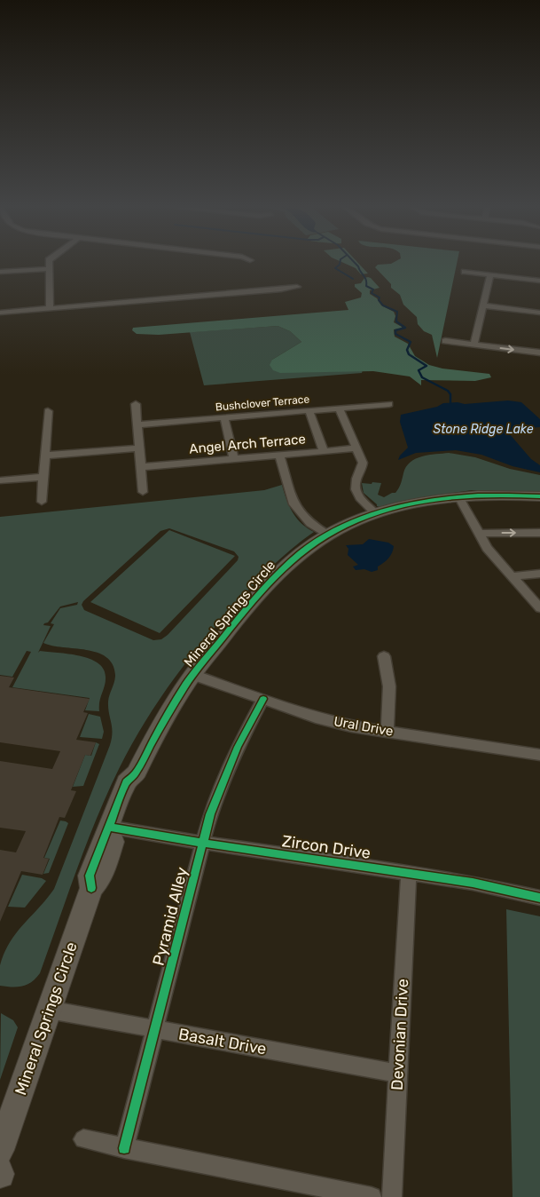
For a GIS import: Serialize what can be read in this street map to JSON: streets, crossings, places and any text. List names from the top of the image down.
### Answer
{
  "streets": {
    "street": [
      "Bushclover Terrace",
      "Angel Arch Terrace",
      "Mineral Springs Circle",
      "Ural Drive",
      "Zircon Drive",
      "Pyramid Alley",
      "Devonian Drive",
      "Basalt Drive"
    ]
  },
  "crossings": [
    ["Mineral Springs Circle", "Ural Drive"],
    ["Mineral Springs Circle", "Zircon Drive"],
    ["Mineral Springs Circle", "Basalt Drive"],
    ["Ural Drive", "Pyramid Alley"],
    ["Zircon Drive", "Pyramid Alley"],
    ["Zircon Drive", "Devonian Drive"],
    ["Pyramid Alley", "Basalt Drive"],
    ["Devonian Drive", "Basalt Drive"]
  ],
  "water": ["Stone Ridge Lake"]
}
